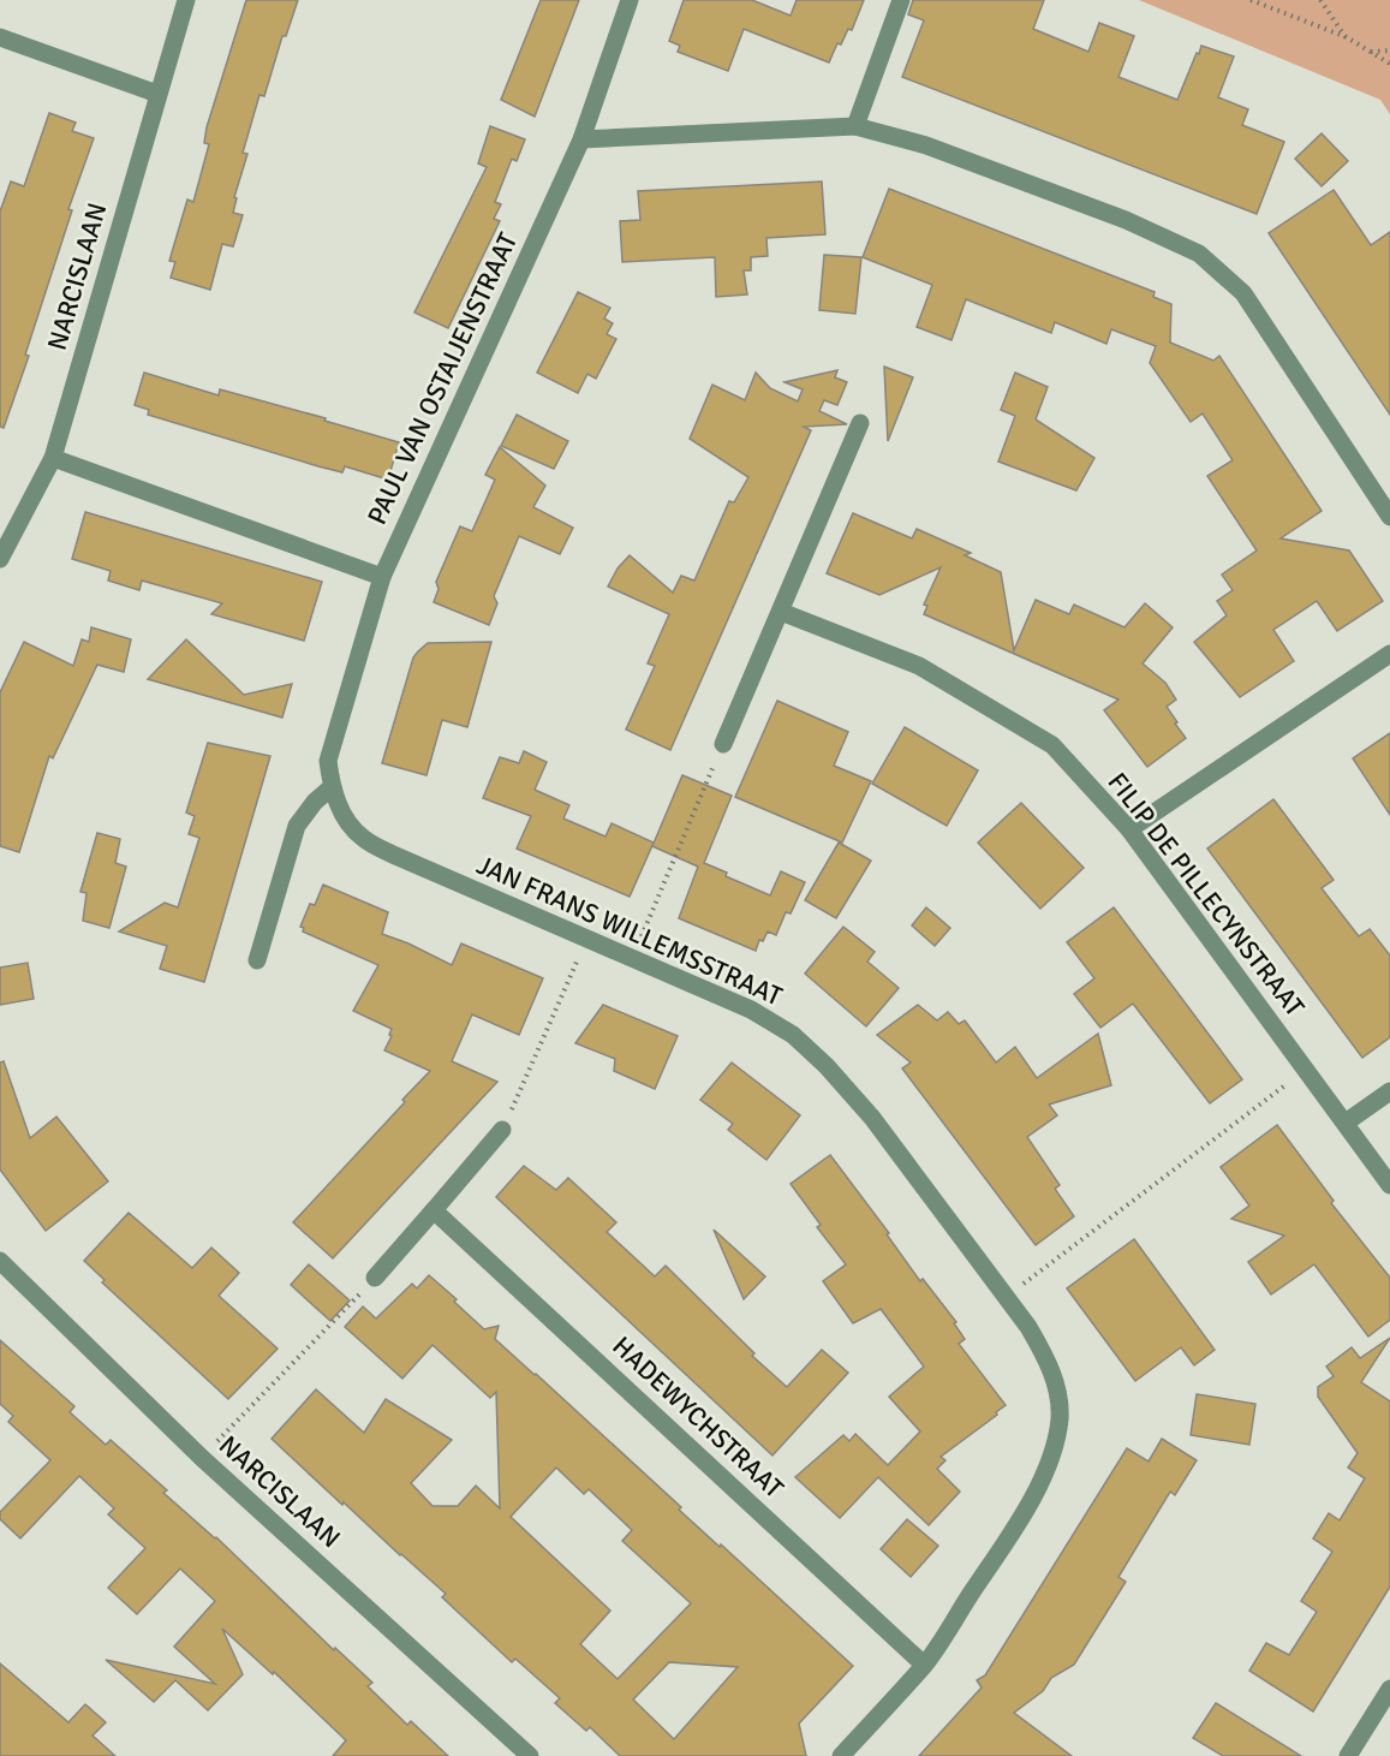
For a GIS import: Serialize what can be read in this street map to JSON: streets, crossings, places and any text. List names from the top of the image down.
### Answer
{
  "streets": {
    "street": [
      "NARCISLAAN",
      "PAUL VAN OSTAIJENSTRAAT",
      "FILIP DE PILLECYNSTRAAT",
      "JAN FRANS WILLEMSSTRAAT",
      "HADEWYCHSTRAAT"
    ]
  },
  "crossings": [
    ["PAUL VAN OSTAIJENSTRAAT", "JAN FRANS WILLEMSSTRAAT"],
    ["JAN FRANS WILLEMSSTRAAT", "HADEWYCHSTRAAT"]
  ]
}
